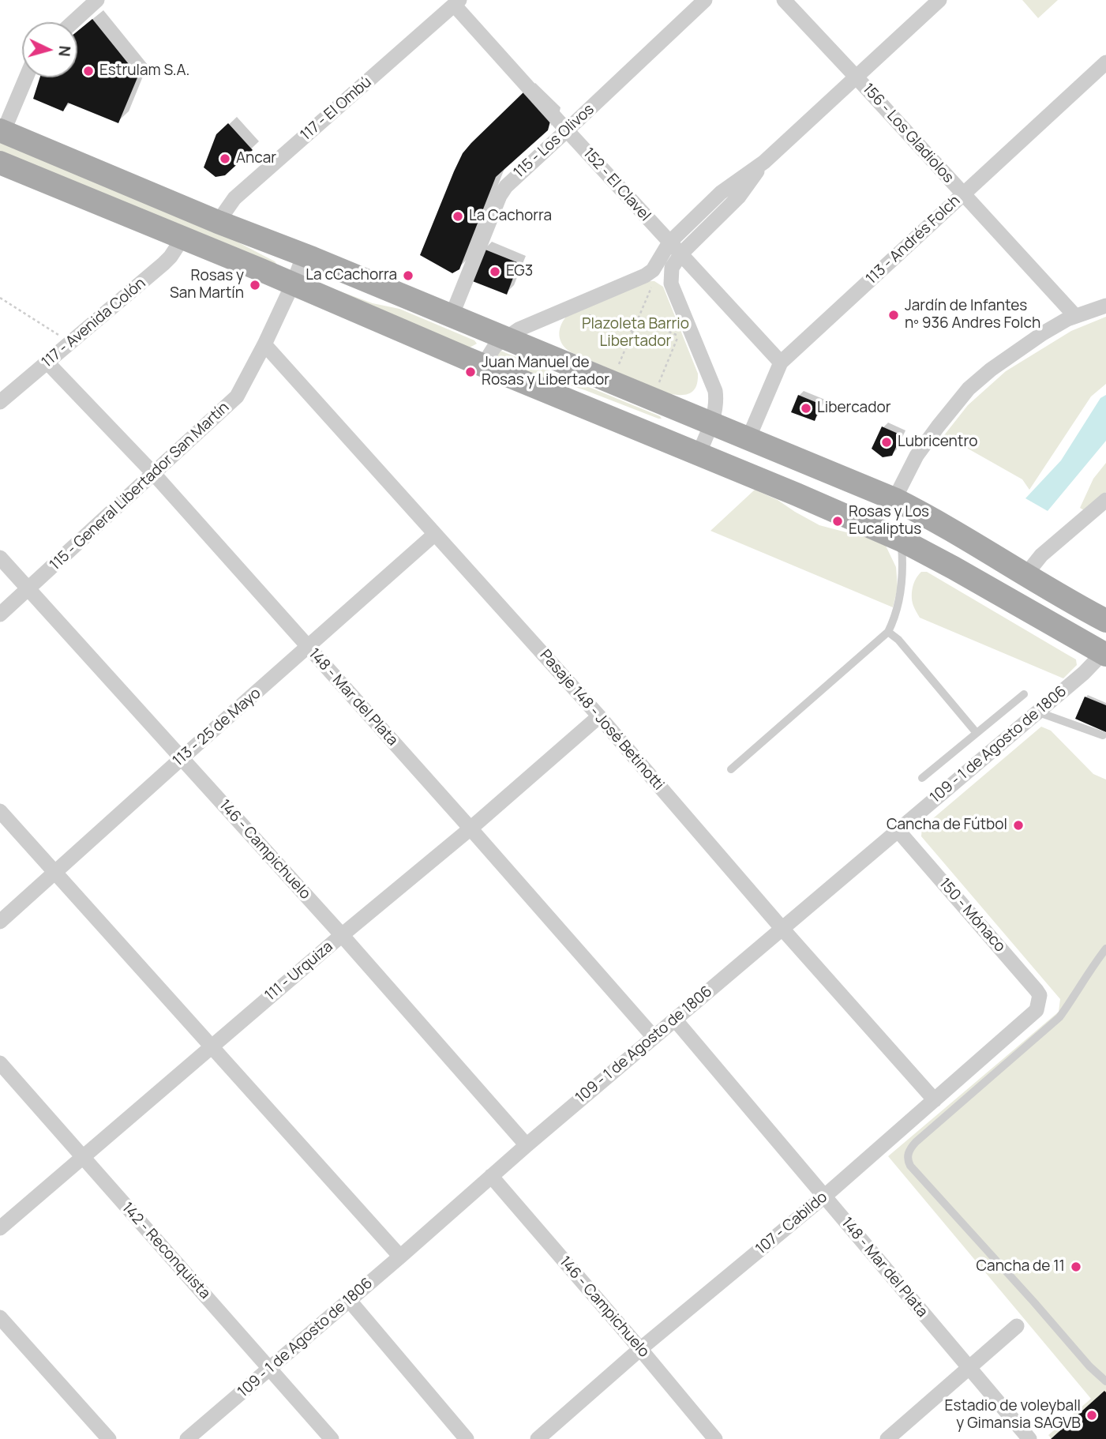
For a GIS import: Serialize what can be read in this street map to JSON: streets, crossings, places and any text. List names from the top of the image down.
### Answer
{
  "streets": {
    "street": [
      "117 - El Ombú",
      "156 - Los Gladiolos",
      "115 - Los Olivos",
      "152 - El Clavel",
      "113 - Andrés Folch",
      "117 - Avenida Colón",
      "115 - General Libertador San Martín",
      "148 - Mar del Plata",
      "Pasaje 148 - José Betinotti",
      "113 - 25 de Mayo",
      "109 - 1 de Agosto de 1806",
      "146 - Campichuelo",
      "150 - Mónaco",
      "111 - Urquiza",
      "107 - Cabildo",
      "142 - Reconquista"
    ]
  },
  "crossings": [
    ["117 - El Ombú", "152 - El Clavel"],
    ["156 - Los Gladiolos", "113 - Andrés Folch"],
    ["115 - Los Olivos", "152 - El Clavel"],
    ["152 - El Clavel", "113 - Andrés Folch"],
    ["117 - Avenida Colón", "148 - Mar del Plata"],
    ["115 - General Libertador San Martín", "148 - Mar del Plata"],
    ["115 - General Libertador San Martín", "Pasaje 148 - José Betinotti"],
    ["115 - General Libertador San Martín", "146 - Campichuelo"],
    ["148 - Mar del Plata", "113 - 25 de Mayo"],
    ["148 - Mar del Plata", "109 - 1 de Agosto de 1806"],
    ["148 - Mar del Plata", "111 - Urquiza"],
    ["148 - Mar del Plata", "107 - Cabildo"],
    ["Pasaje 148 - José Betinotti", "113 - 25 de Mayo"],
    ["Pasaje 148 - José Betinotti", "109 - 1 de Agosto de 1806"],
    ["Pasaje 148 - José Betinotti", "111 - Urquiza"],
    ["Pasaje 148 - José Betinotti", "107 - Cabildo"],
    ["113 - 25 de Mayo", "146 - Campichuelo"],
    ["109 - 1 de Agosto de 1806", "146 - Campichuelo"],
    ["109 - 1 de Agosto de 1806", "150 - Mónaco"],
    ["109 - 1 de Agosto de 1806", "142 - Reconquista"],
    ["146 - Campichuelo", "111 - Urquiza"],
    ["146 - Campichuelo", "107 - Cabildo"],
    ["150 - Mónaco", "107 - Cabildo"],
    ["111 - Urquiza", "142 - Reconquista"]
  ],
  "parks": ["Plazoleta Barrio Libertador"],
  "places": [
    "Estrulam S.A.",
    "Ancar",
    "La Cachorra",
    "EG3",
    "La cCachorra",
    "Rosas y San Martín",
    "Jardín de Infantes nº 936 Andres Folch",
    "Juan Manuel de Rosas y Libertador",
    "Libercador",
    "Lubricentro",
    "Rosas y Los Eucaliptus",
    "Cancha de Fútbol",
    "Cancha de 11",
    "Estadio de voleyball y Gimansia SAGVB"
  ],
  "north": "right"
}
